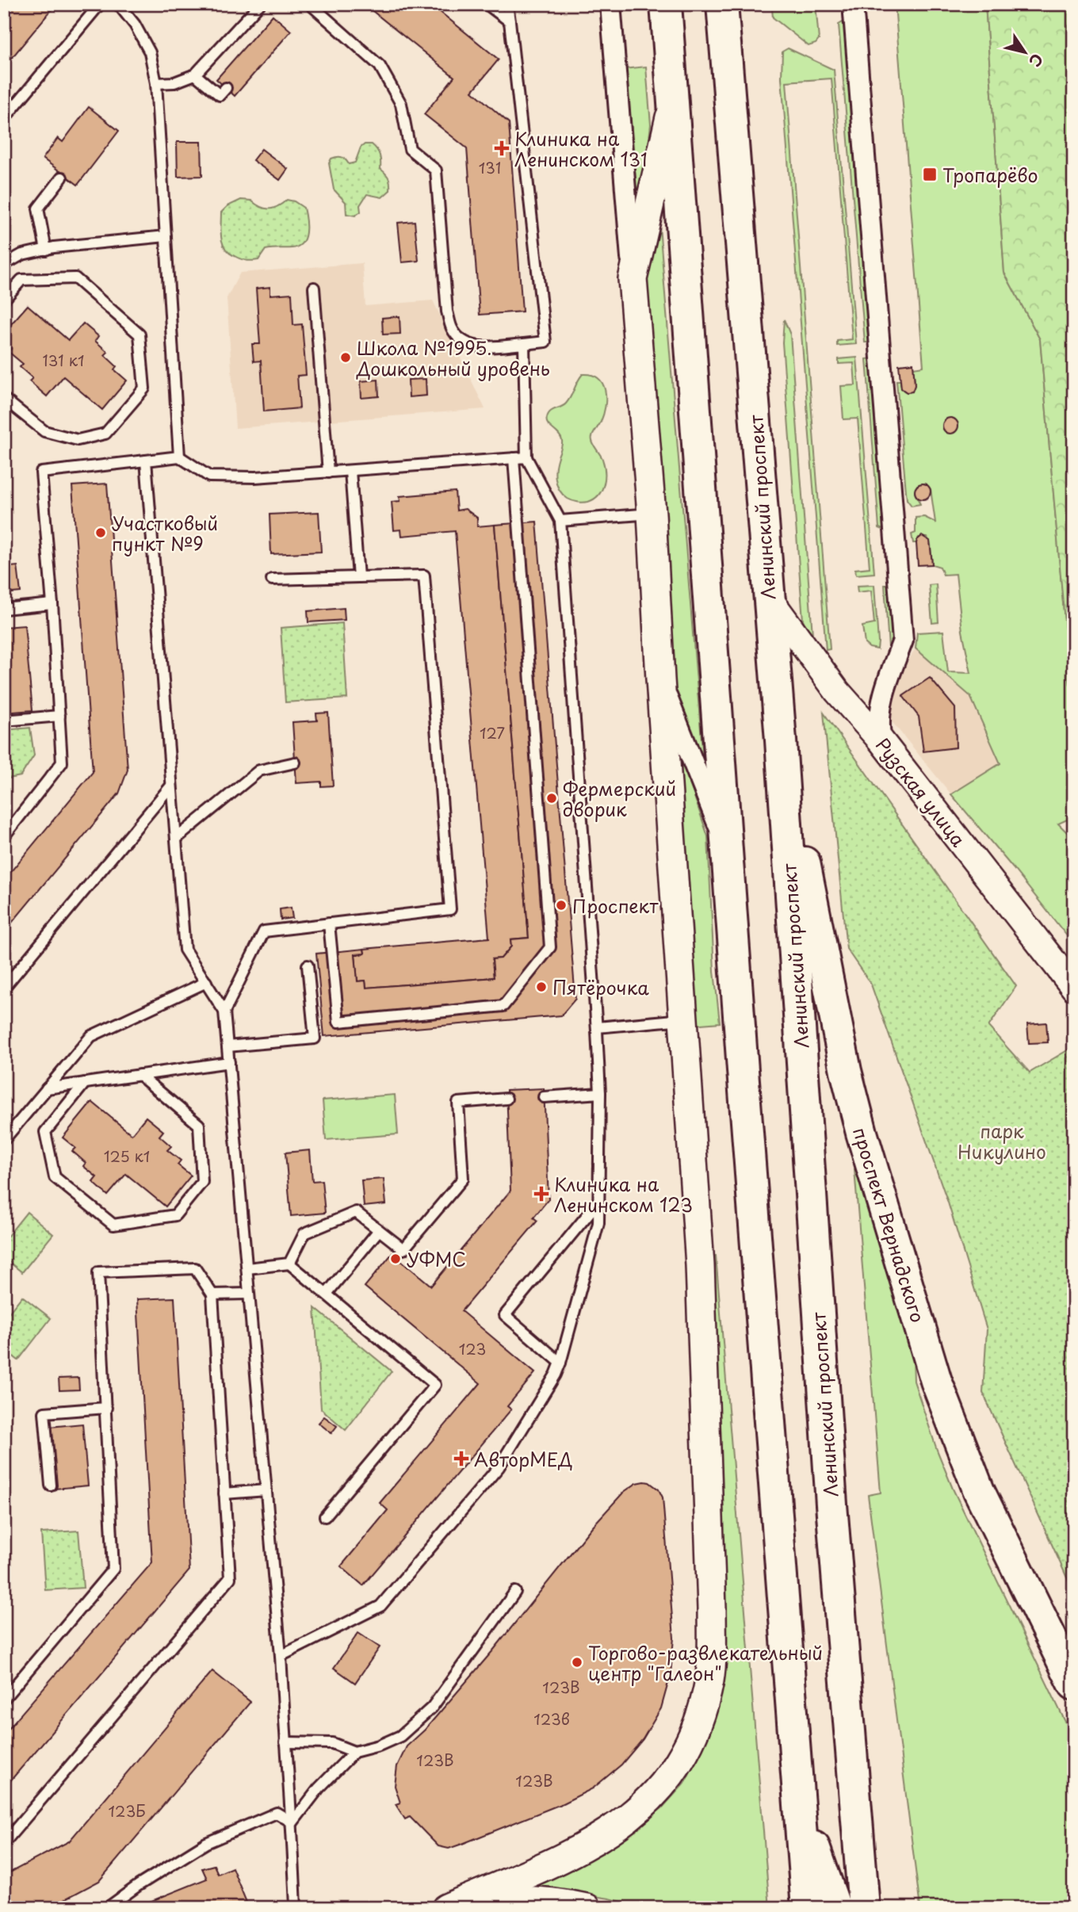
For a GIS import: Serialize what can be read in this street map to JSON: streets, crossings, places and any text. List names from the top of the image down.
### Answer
{
  "streets": {
    "main road": ["Ленинский проспект", "проспект Вернадского"],
    "street": ["Рузская улица"]
  },
  "crossings": [
    ["Ленинский проспект", "Рузская улица"],
    ["Ленинский проспект", "проспект Вернадского"]
  ],
  "parks": ["парк Никулино"],
  "places": {
    "health": ["Клиника на Ленинском 131", "Клиника на Ленинском 123", "АвторМЕД"],
    "transit": ["Тропарёво"],
    "other": [
      "Школа №1995. Дошкольный уровень",
      "Участковый пункт №9",
      "Фермерский дворик",
      "Проспект",
      "Пятёрочка",
      "УФМС",
      "Торгово-развлекательный центр \"Галеон\""
    ]
  },
  "house_numbers": [
    "131",
    "131 к1",
    "127",
    "125 к1",
    "123",
    "123В",
    "123в",
    "123В",
    "123В",
    "123Б"
  ],
  "north": "bottom right"
}
